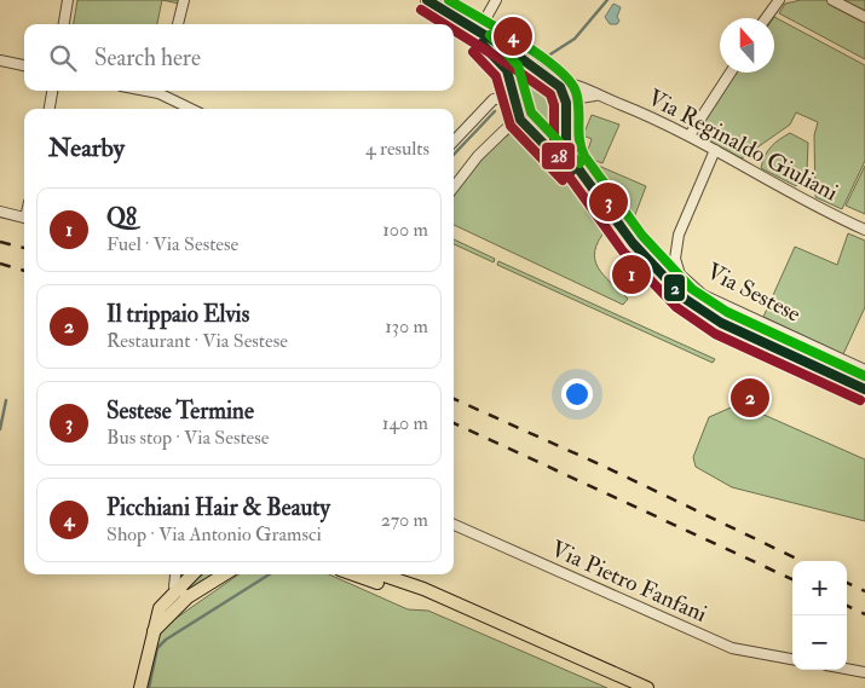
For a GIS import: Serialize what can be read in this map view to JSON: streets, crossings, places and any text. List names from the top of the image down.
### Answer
{
  "streets": {
    "main road": ["Via Sestese"],
    "street": ["Via Reginaldo Giuliani", "Via Pietro Fanfani"]
  },
  "crossings": [
    ["Via Reginaldo Giuliani", "Via Sestese"]
  ],
  "lines": ["transit line 2", "transit line 28"],
  "north": "top",
  "page": {
    "pins": [
      "4",
      "3",
      "1",
      "2"
    ],
    "search": "Search here",
    "heading": ["Nearby", "4 results"],
    "list": [
      {
        "mark": "1",
        "name": "Q8",
        "note": "Fuel · Via Sestese",
        "value": "100 m"
      },
      {
        "mark": "2",
        "name": "Il trippaio Elvis",
        "note": "Restaurant · Via Sestese",
        "value": "130 m"
      },
      {
        "mark": "3",
        "name": "Sestese Termine",
        "note": "Bus stop · Via Sestese",
        "value": "140 m"
      },
      {
        "mark": "4",
        "name": "Picchiani Hair & Beauty",
        "note": "Shop · Via Antonio Gramsci",
        "value": "270 m"
      }
    ],
    "map_buttons": ["+", "−"]
  }
}
